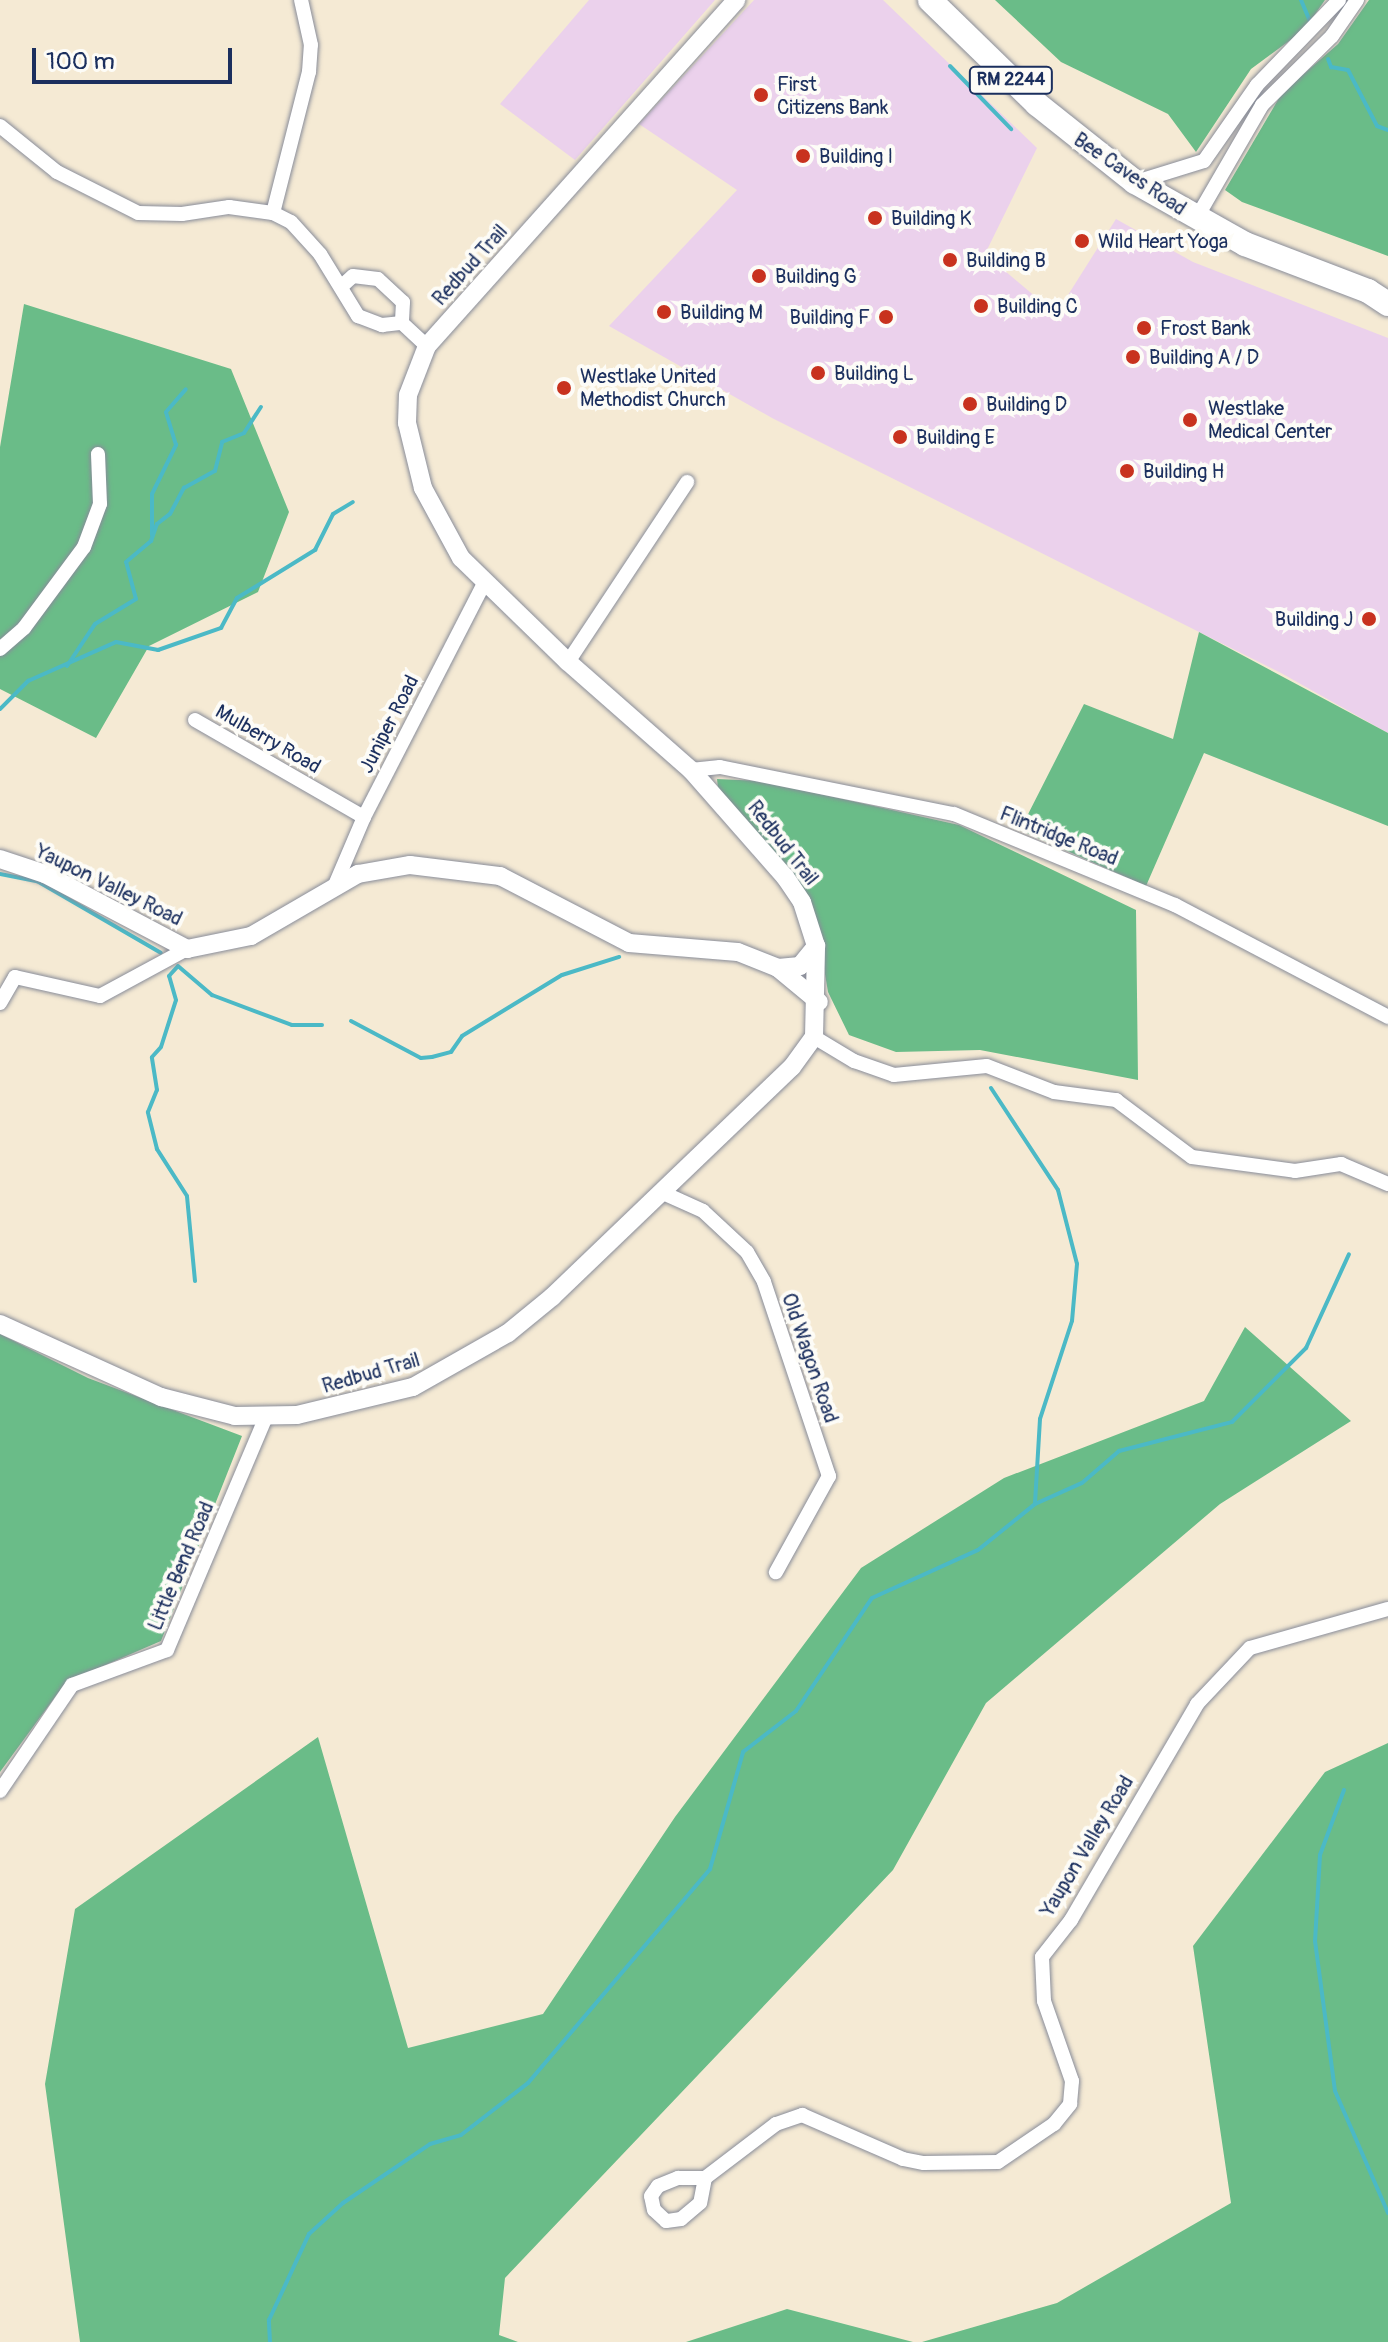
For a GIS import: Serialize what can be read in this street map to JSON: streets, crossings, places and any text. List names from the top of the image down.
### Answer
{
  "streets": {
    "main road": ["RM 2244", "Bee Caves Road"],
    "street": [
      "Redbud Trail",
      "Juniper Road",
      "Mulberry Road",
      "Flintridge Road",
      "Yaupon Valley Road",
      "Old Wagon Road",
      "Little Bend Road"
    ]
  },
  "crossings": [
    ["Redbud Trail", "Juniper Road"],
    ["Redbud Trail", "Flintridge Road"],
    ["Redbud Trail", "Yaupon Valley Road"],
    ["Redbud Trail", "Old Wagon Road"],
    ["Redbud Trail", "Little Bend Road"],
    ["Juniper Road", "Mulberry Road"],
    ["Juniper Road", "Yaupon Valley Road"]
  ],
  "places": [
    "First Citizens Bank",
    "Building I",
    "Building K",
    "Wild Heart Yoga",
    "Building B",
    "Building G",
    "Building C",
    "Building M",
    "Building F",
    "Frost Bank",
    "Building A / D",
    "Building L",
    "Westlake United Methodist Church",
    "Building D",
    "Westlake Medical Center",
    "Building E",
    "Building H",
    "Building J"
  ],
  "scale_bar": "100 m"
}
